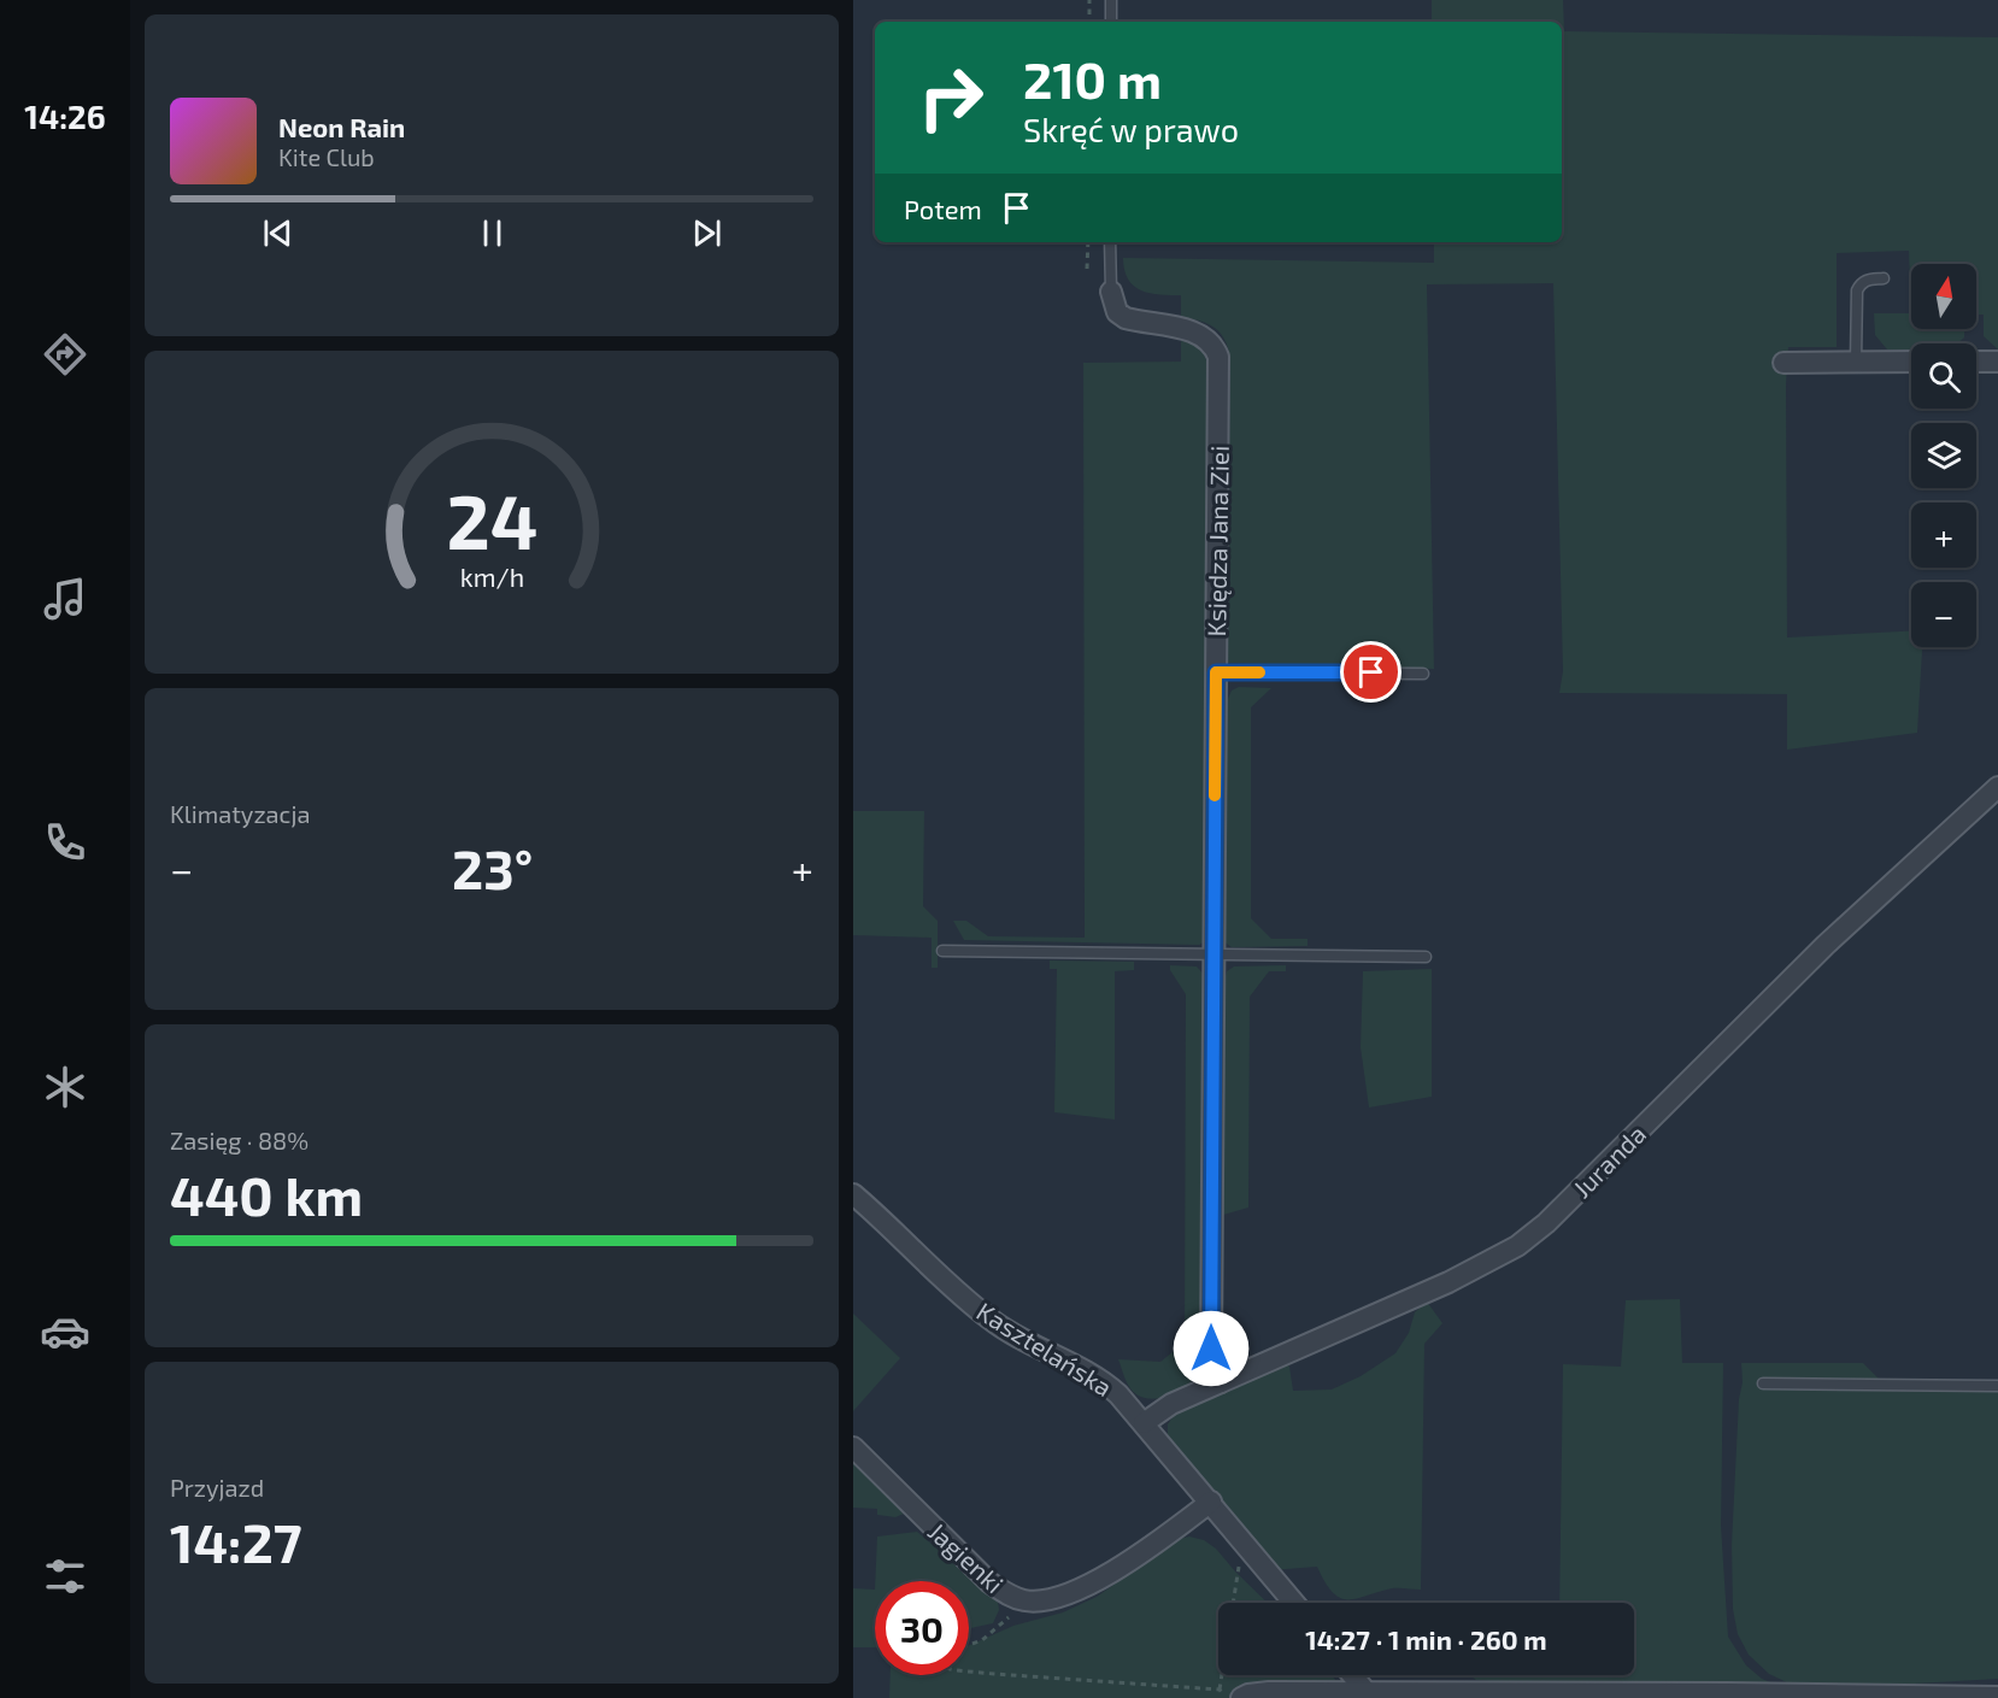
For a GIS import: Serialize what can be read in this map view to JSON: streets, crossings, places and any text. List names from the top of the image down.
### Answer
{
  "streets": {
    "street": [
      "Księdza Jana Ziei",
      "Juranda",
      "Kasztelańska",
      "Jagienki"
    ]
  },
  "crossings": [
    ["Księdza Jana Ziei", "Juranda"],
    ["Juranda", "Kasztelańska"],
    ["Kasztelańska", "Jagienki"]
  ],
  "north": "top",
  "page": {
    "tabs": "14:26",
    "turn": ["210 m", "Skręć w prawo"],
    "song": ["Neon Rain", "Kite Club"],
    "then": "Potem",
    "map_buttons": ["+", "−"],
    "tile": [
      "Klimatyzacja",
      ["Zasięg · 88%", "440 km"],
      ["Przyjazd", "14:27"]
    ],
    "heat": ["−", "23°", "+"],
    "limit": "30",
    "trip": "14:27 · 1 min · 260 m",
    "gauge": ["24", "km/h"]
  }
}
